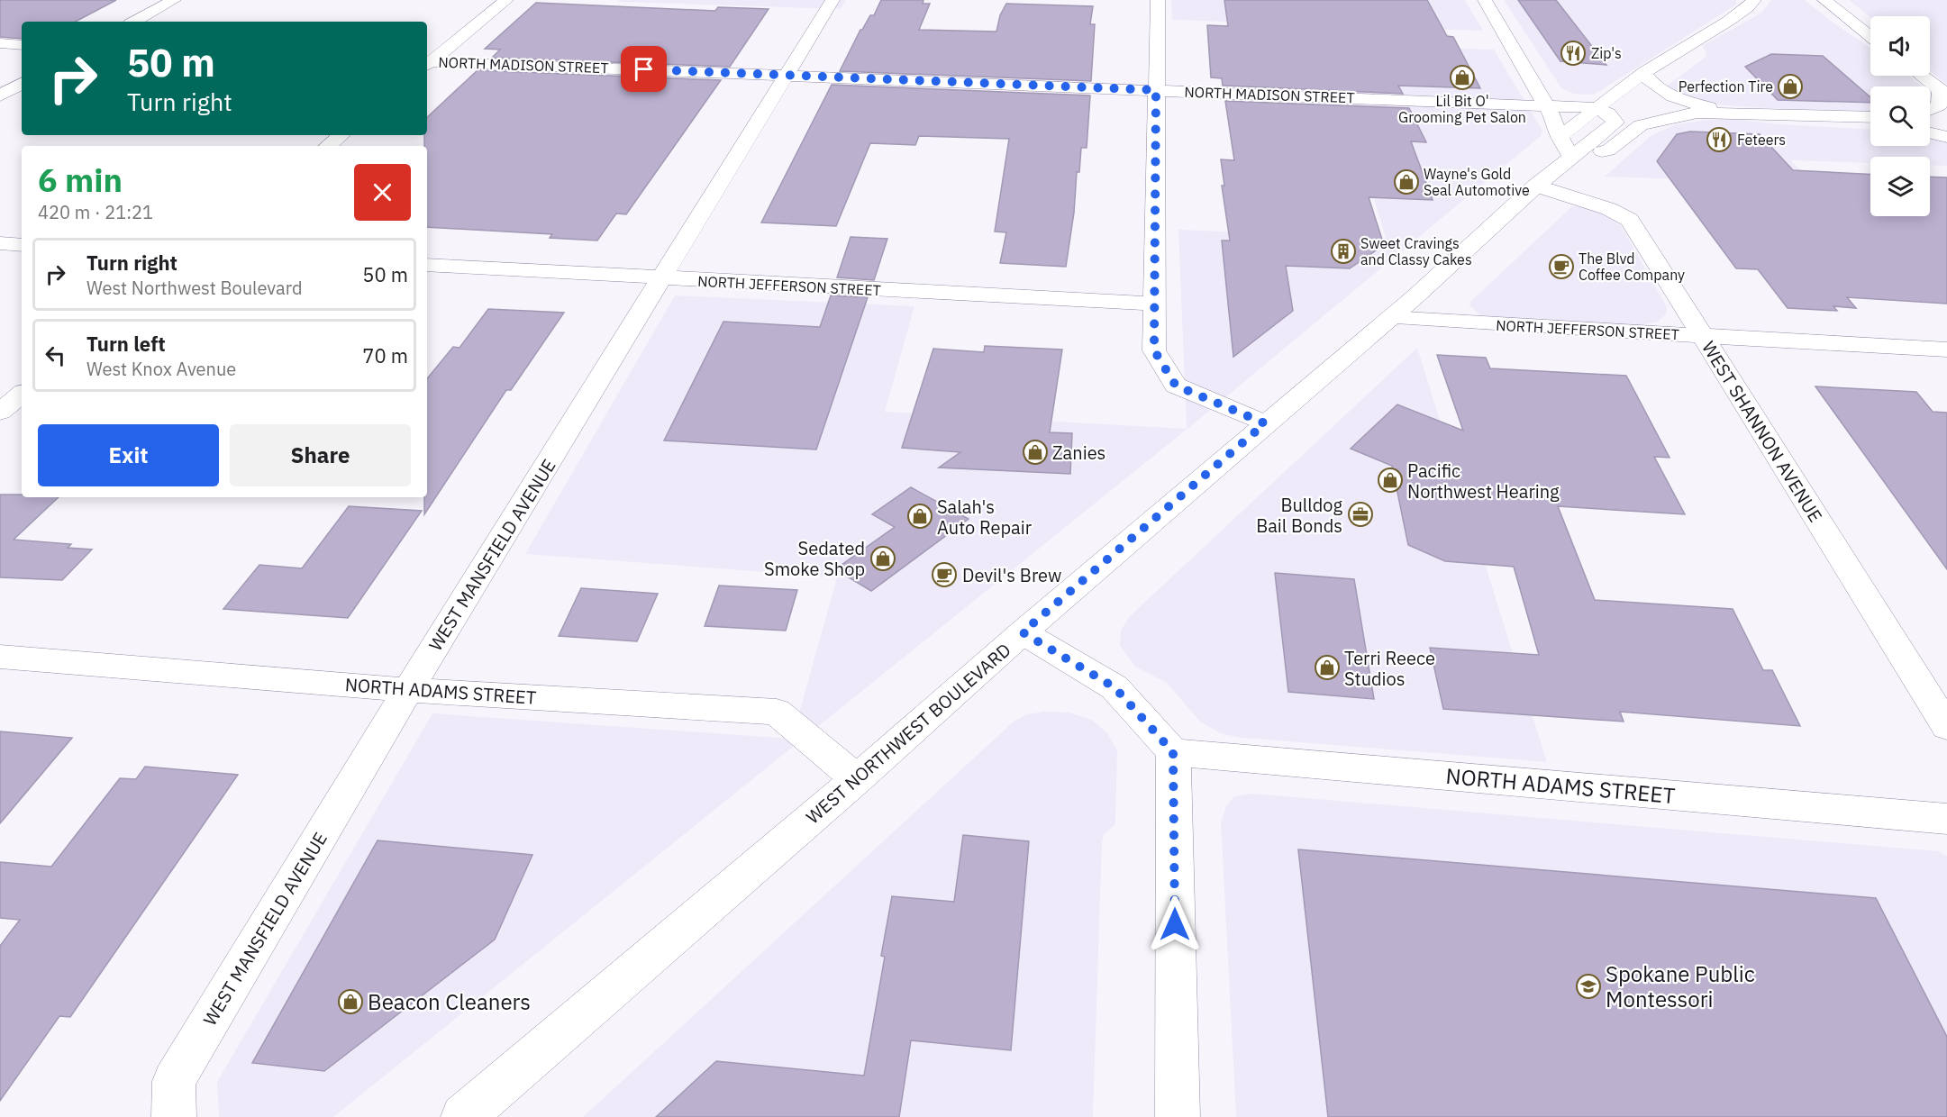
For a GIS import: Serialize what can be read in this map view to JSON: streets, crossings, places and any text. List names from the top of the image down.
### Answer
{
  "streets": {
    "street": [
      "NORTH MADISON STREET",
      "NORTH JEFFERSON STREET",
      "WEST SHANNON AVENUE",
      "WEST MANSFIELD AVENUE",
      "NORTH ADAMS STREET",
      "WEST NORTHWEST BOULEVARD"
    ]
  },
  "crossings": [
    ["NORTH MADISON STREET", "WEST MANSFIELD AVENUE"],
    ["NORTH JEFFERSON STREET", "WEST SHANNON AVENUE"],
    ["NORTH JEFFERSON STREET", "WEST MANSFIELD AVENUE"],
    ["NORTH JEFFERSON STREET", "WEST NORTHWEST BOULEVARD"],
    ["WEST SHANNON AVENUE", "WEST NORTHWEST BOULEVARD"],
    ["WEST MANSFIELD AVENUE", "NORTH ADAMS STREET"],
    ["NORTH ADAMS STREET", "WEST NORTHWEST BOULEVARD"]
  ],
  "places": {
    "restaurant": ["Zip's", "Feteers"],
    "shop": [
      "Lil Bit O' Grooming Pet Salon",
      "Perfection Tire",
      "Wayne's Gold Seal Automotive",
      "Zanies",
      "Pacific Northwest Hearing",
      "Salah's Auto Repair",
      "Sedated Smoke Shop",
      "Terri Reece Studios",
      "Beacon Cleaners"
    ],
    "building": ["Sweet Cravings and Classy Cakes"],
    "cafe": ["The Blvd Coffee Company", "Devil's Brew"],
    "office": ["Bulldog Bail Bonds"],
    "school or university": ["Spokane Public Montessori"]
  },
  "page": {
    "turn": ["50 m", "Turn right"],
    "heading": ["6 min", "420 m · 21:21"],
    "list": [
      {
        "name": "Turn right",
        "note": "West Northwest Boulevard",
        "value": "50 m"
      },
      {
        "name": "Turn left",
        "note": "West Knox Avenue",
        "value": "70 m"
      }
    ],
    "buttons": ["Exit", "Share"]
  }
}
